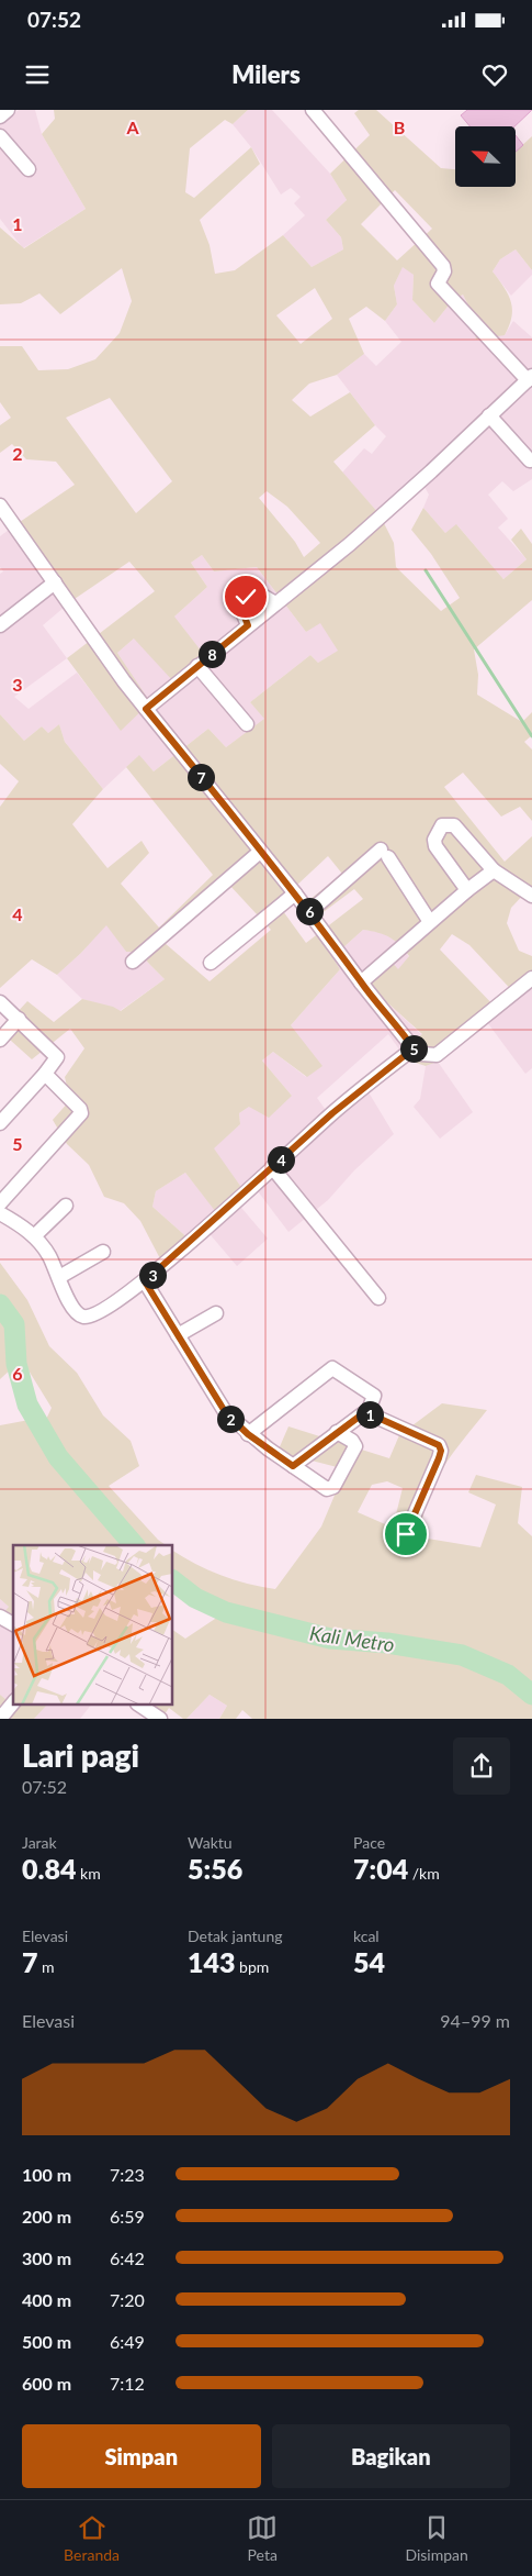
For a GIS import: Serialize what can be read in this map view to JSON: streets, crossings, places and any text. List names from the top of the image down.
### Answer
{
  "water": ["Kali Metro"],
  "north": "top left",
  "page": {
    "status": "07:52",
    "header": "Milers",
    "pins": [
      "8",
      "7",
      "6",
      "5",
      "4",
      "3",
      "1",
      "2"
    ],
    "heading": ["Lari pagi", "07:52"],
    "stats": [
      ["Jarak", "0.84 km"],
      ["Waktu", "5:56"],
      ["Pace", "7:04 /km"],
      ["Elevasi", "7 m"],
      ["Detak jantung", "143 bpm"],
      ["kcal", "54"]
    ],
    "chart": ["Elevasi", "94–99 m"],
    "list": [
      {
        "name": "100 m",
        "note": "7:23"
      },
      {
        "name": "200 m",
        "note": "6:59"
      },
      {
        "name": "300 m",
        "note": "6:42"
      },
      {
        "name": "400 m",
        "note": "7:20"
      },
      {
        "name": "500 m",
        "note": "6:49"
      },
      {
        "name": "600 m",
        "note": "7:12"
      }
    ],
    "buttons": ["Simpan", "Bagikan"],
    "tabs": ["Beranda", "Peta", "Disimpan"]
  },
  "grid": {
    "columns": ["A", "B"],
    "rows": [
      "1",
      "2",
      "3",
      "4",
      "5",
      "6"
    ]
  }
}
